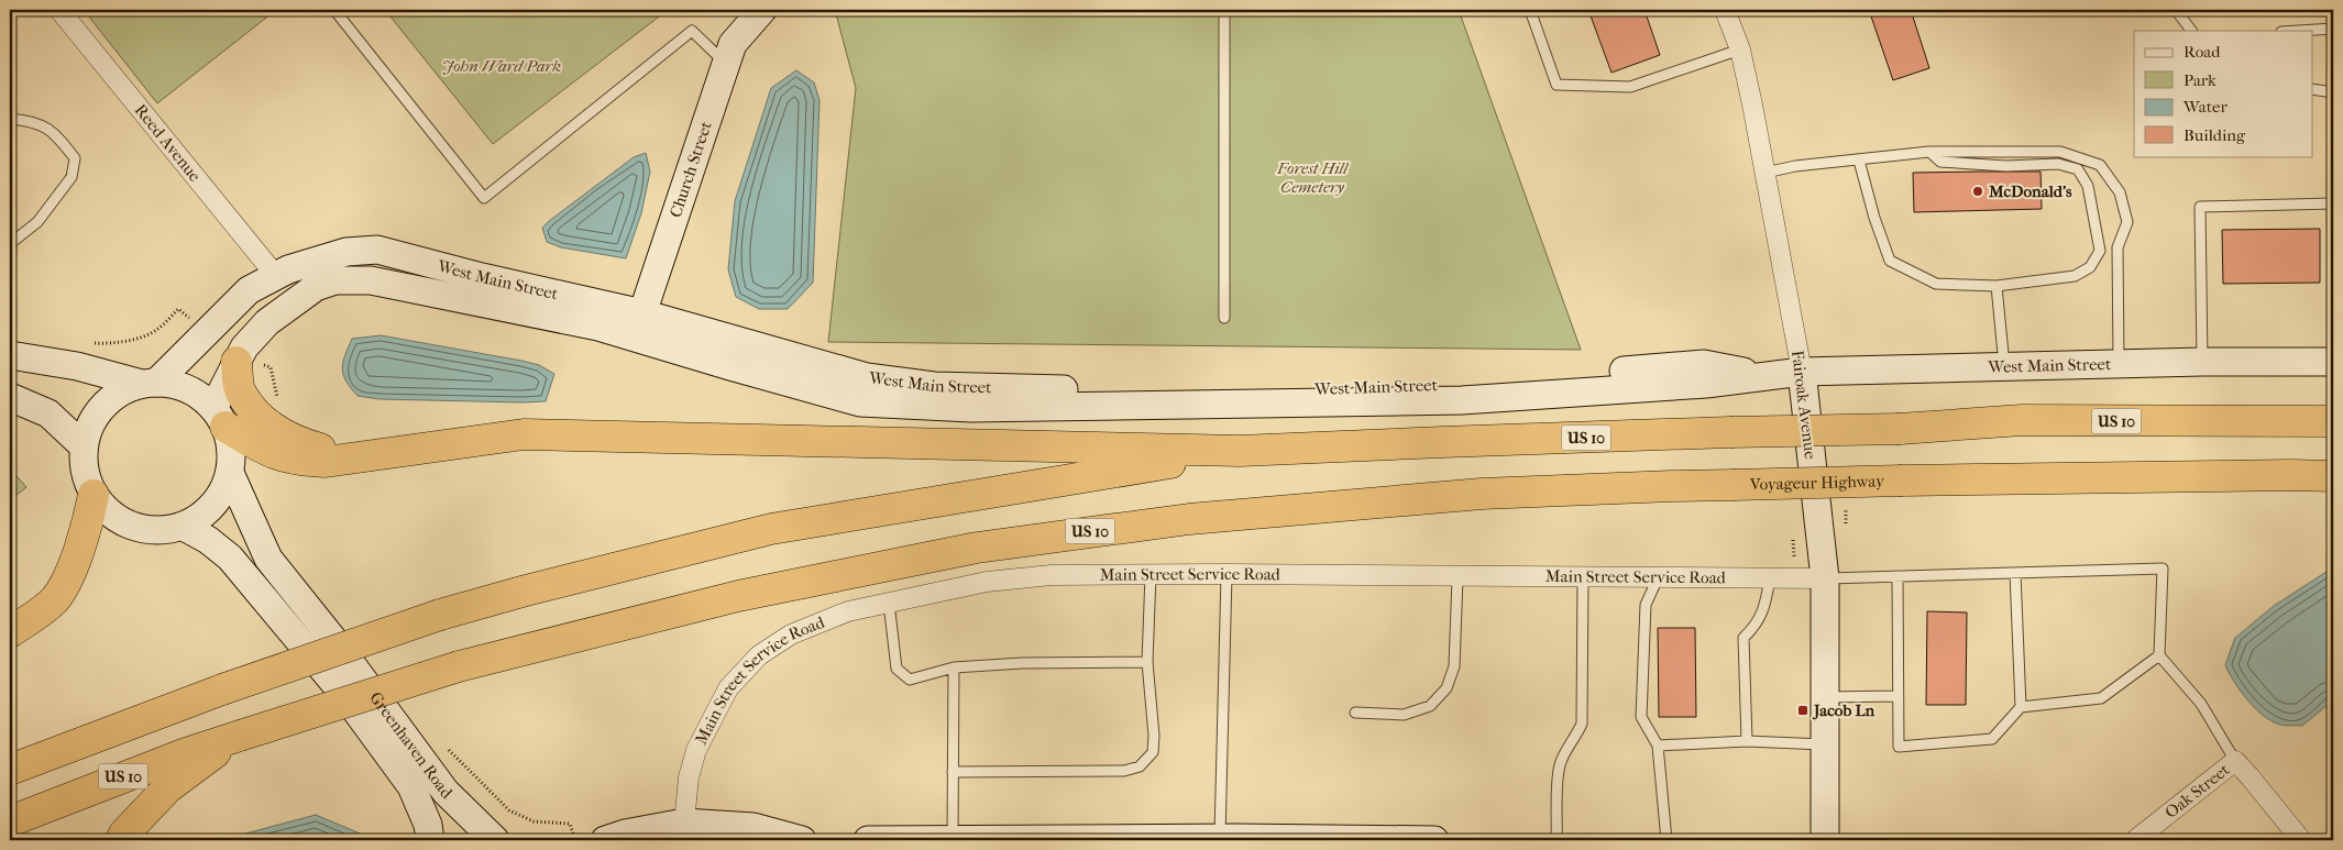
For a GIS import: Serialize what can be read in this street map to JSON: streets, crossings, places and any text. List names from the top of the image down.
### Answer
{
  "streets": {
    "highway": ["US 10", "Voyageur Highway"],
    "street": [
      "Reed Avenue",
      "Church Street",
      "West Main Street",
      "Fairoak Avenue",
      "Main Street Service Road",
      "Greenhaven Road",
      "Oak Street"
    ]
  },
  "crossings": [
    ["Reed Avenue", "West Main Street"],
    ["Church Street", "West Main Street"],
    ["West Main Street", "Fairoak Avenue"],
    ["West Main Street", "Greenhaven Road"],
    ["Fairoak Avenue", "Main Street Service Road"],
    ["US 10", "Voyageur Highway"]
  ],
  "parks": ["John Ward Park", "Forest Hill Cemetery"],
  "places": {
    "other": ["McDonald's"],
    "transit": ["Jacob Ln"]
  },
  "legend": [
    "Road",
    "Park",
    "Water",
    "Building"
  ]
}
